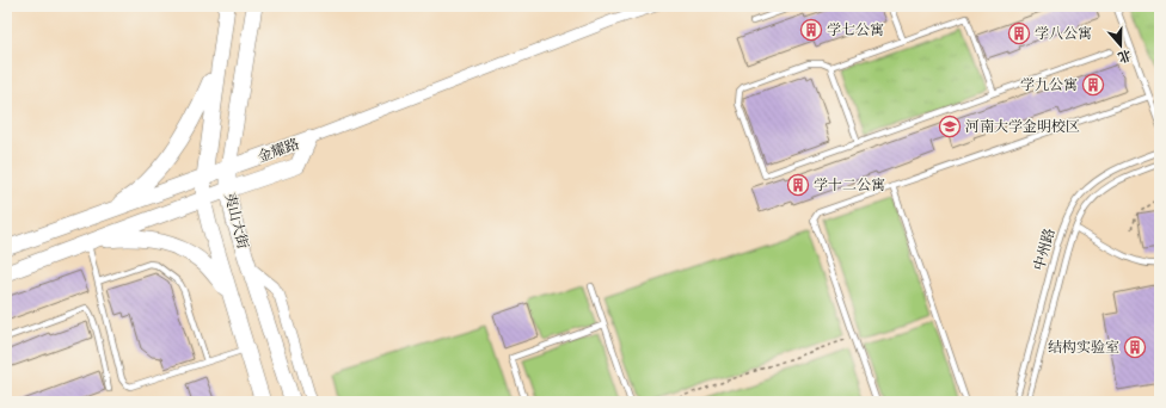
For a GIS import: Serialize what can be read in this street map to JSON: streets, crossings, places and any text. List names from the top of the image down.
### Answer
{
  "streets": {
    "main road": ["金耀路", "夷山大街"],
    "lane": ["中州路"]
  },
  "crossings": [
    ["金耀路", "夷山大街"]
  ],
  "places": {
    "building": [
      "学七公寓",
      "学八公寓",
      "学九公寓",
      "学十二公寓",
      "结构实验室"
    ],
    "school or university": ["河南大学金明校区"]
  },
  "north": "bottom"
}
